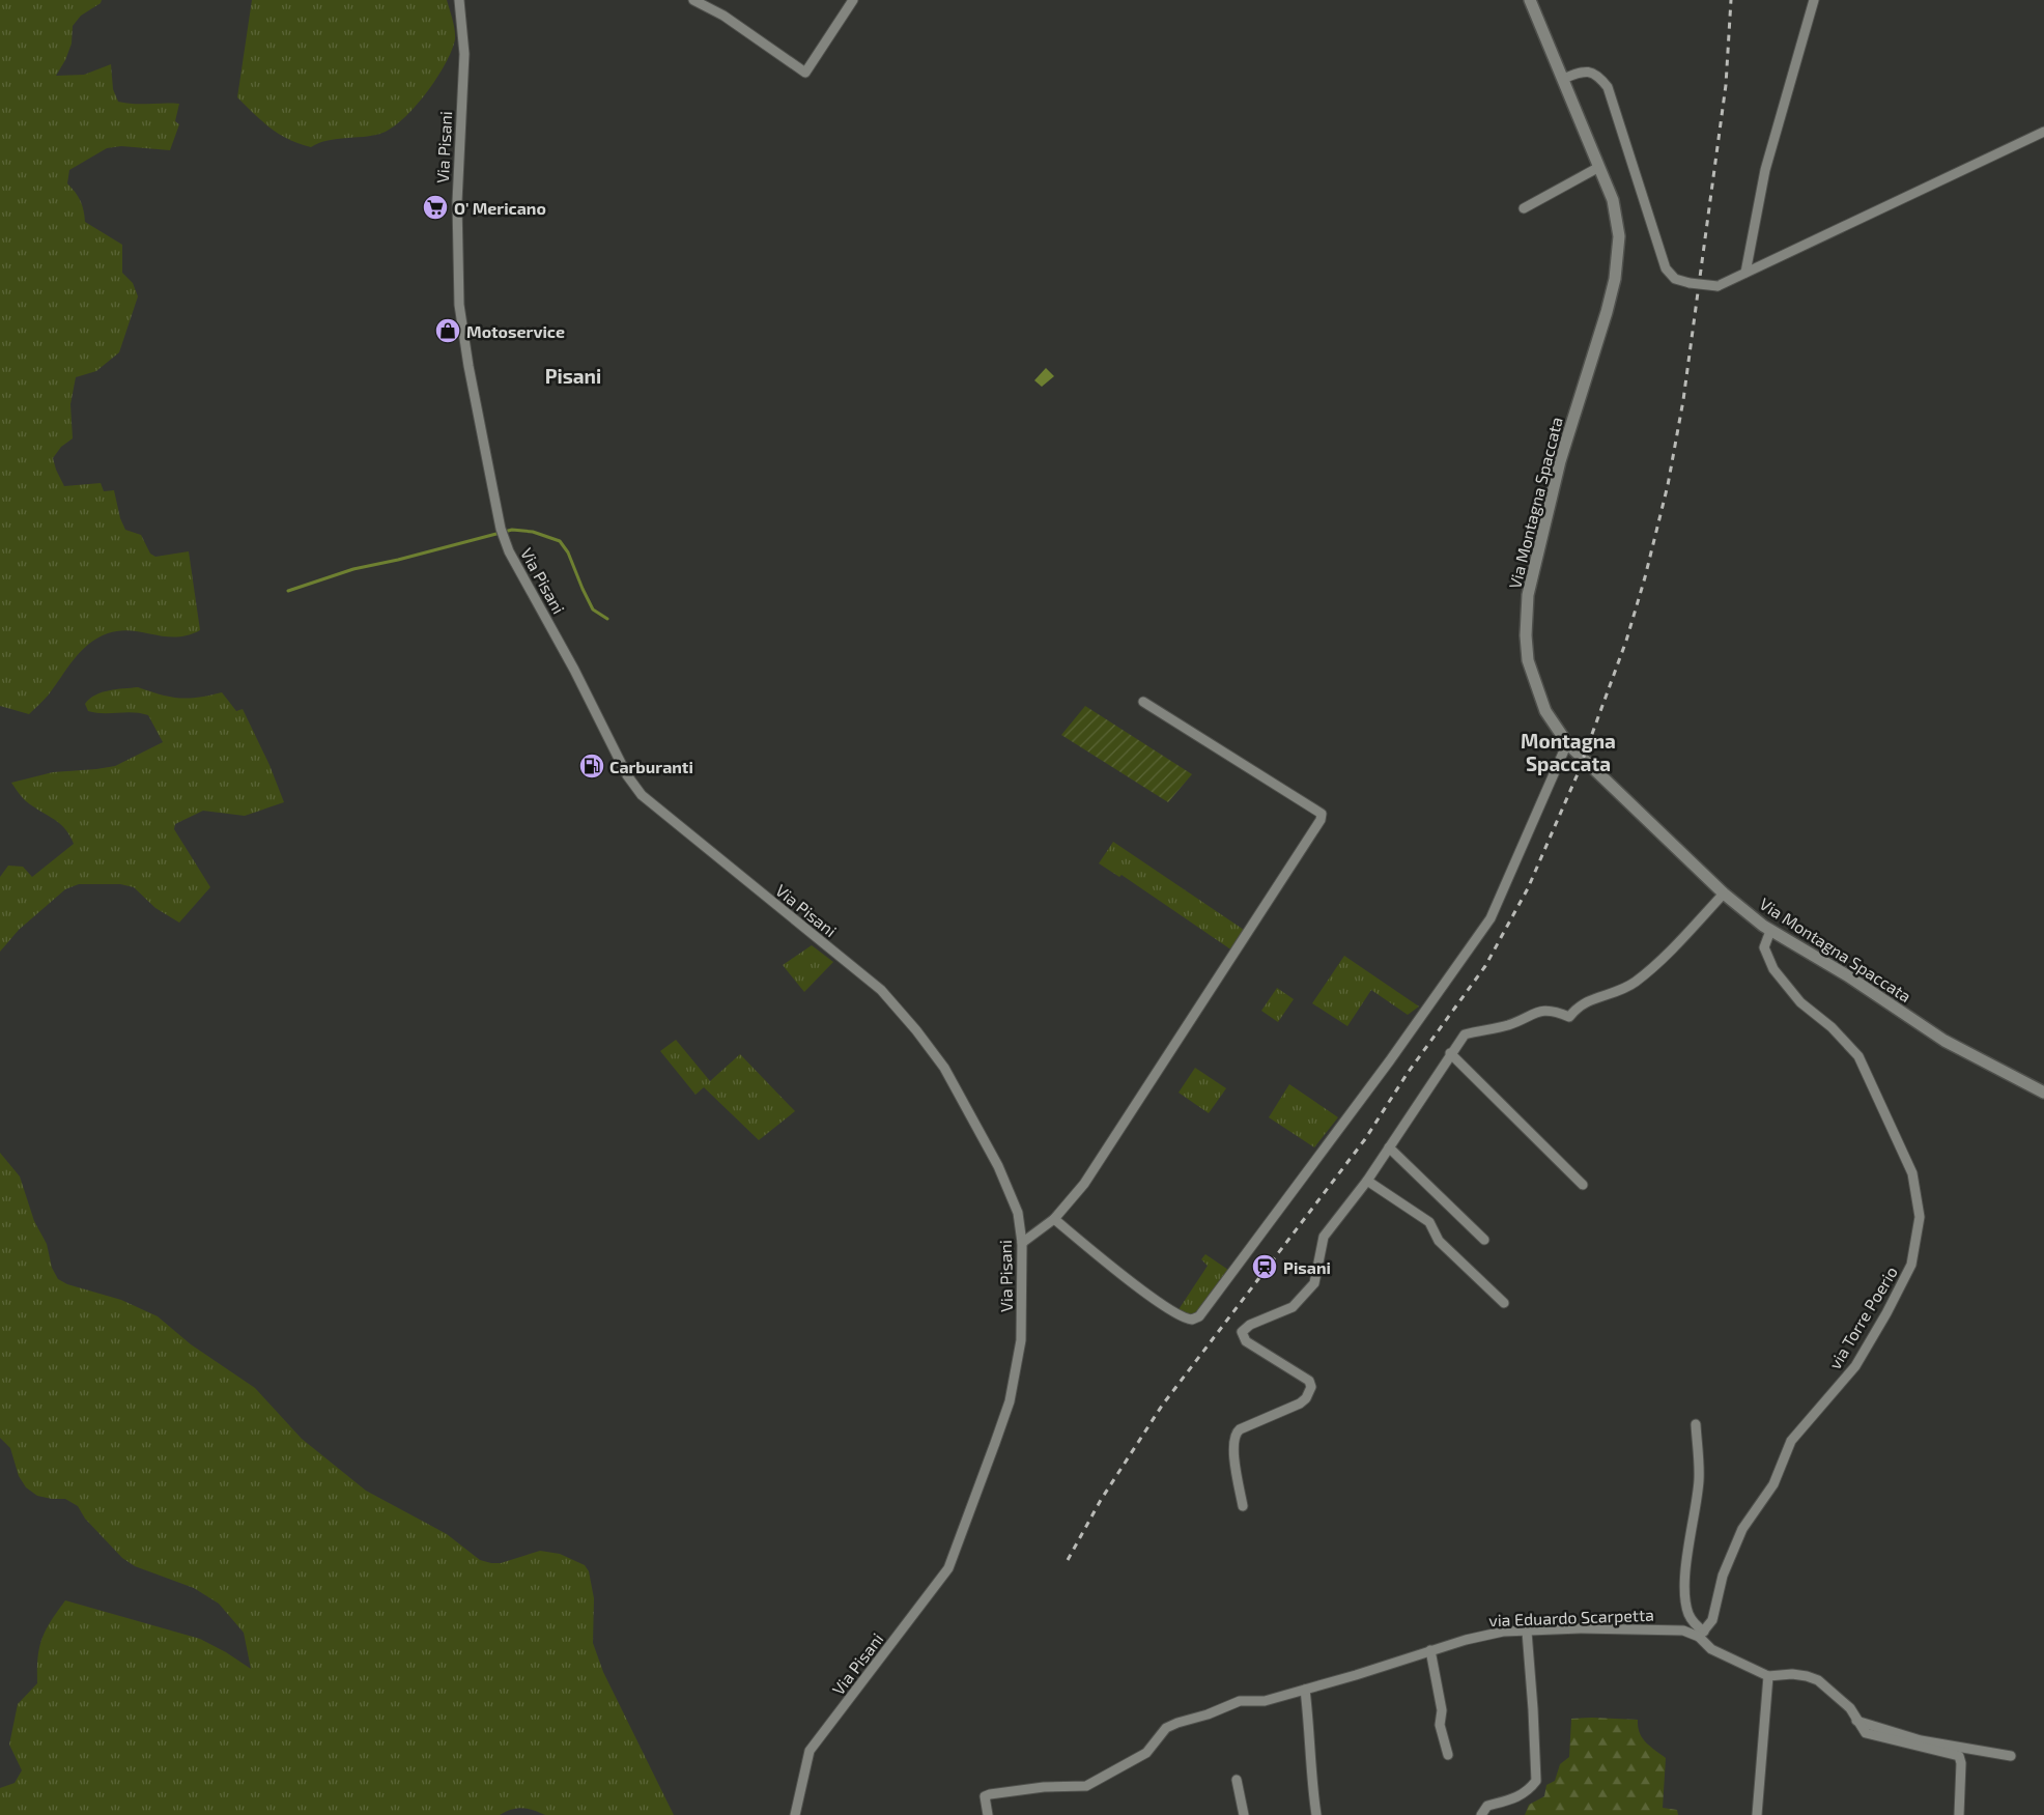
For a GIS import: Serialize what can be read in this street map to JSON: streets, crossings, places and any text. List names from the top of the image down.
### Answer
{
  "streets": {
    "main road": ["Via Montagna Spaccata"],
    "street": ["Via Pisani", "via Torre Poerio", "via Eduardo Scarpetta"]
  },
  "crossings": [
    ["Via Montagna Spaccata", "via Torre Poerio"],
    ["via Torre Poerio", "via Eduardo Scarpetta"]
  ],
  "districts": ["Pisani", "Montagna Spaccata"],
  "places": {
    "supermarket": ["O' Mericano"],
    "shop": ["Motoservice"],
    "fuel station": ["Carburanti"],
    "station": ["Pisani"]
  }
}
